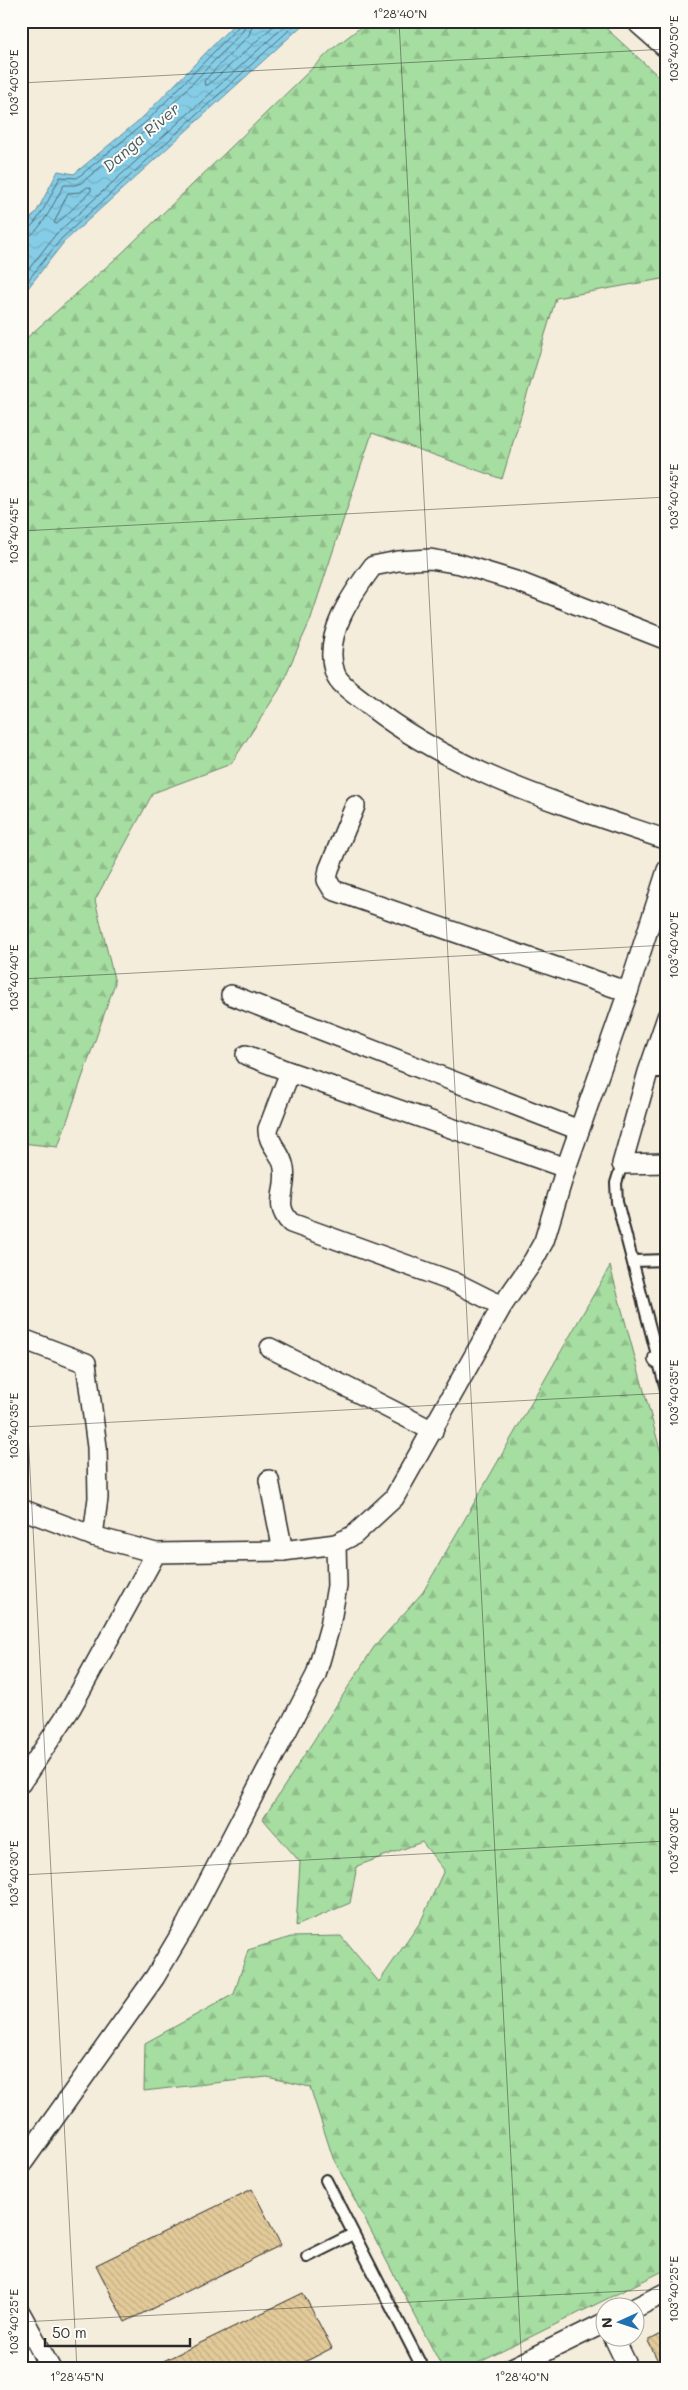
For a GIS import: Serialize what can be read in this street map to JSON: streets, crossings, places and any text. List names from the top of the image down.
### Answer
{
  "water": ["Danga River"],
  "scale_bar": "50 m",
  "north": "left",
  "coordinates": [
    "1°28'40\"N",
    "103°40'50\"E",
    "103°40'45\"E",
    "103°40'40\"E",
    "103°40'35\"E",
    "103°40'30\"E",
    "103°40'25\"E",
    "1°28'45\"N"
  ]
}
